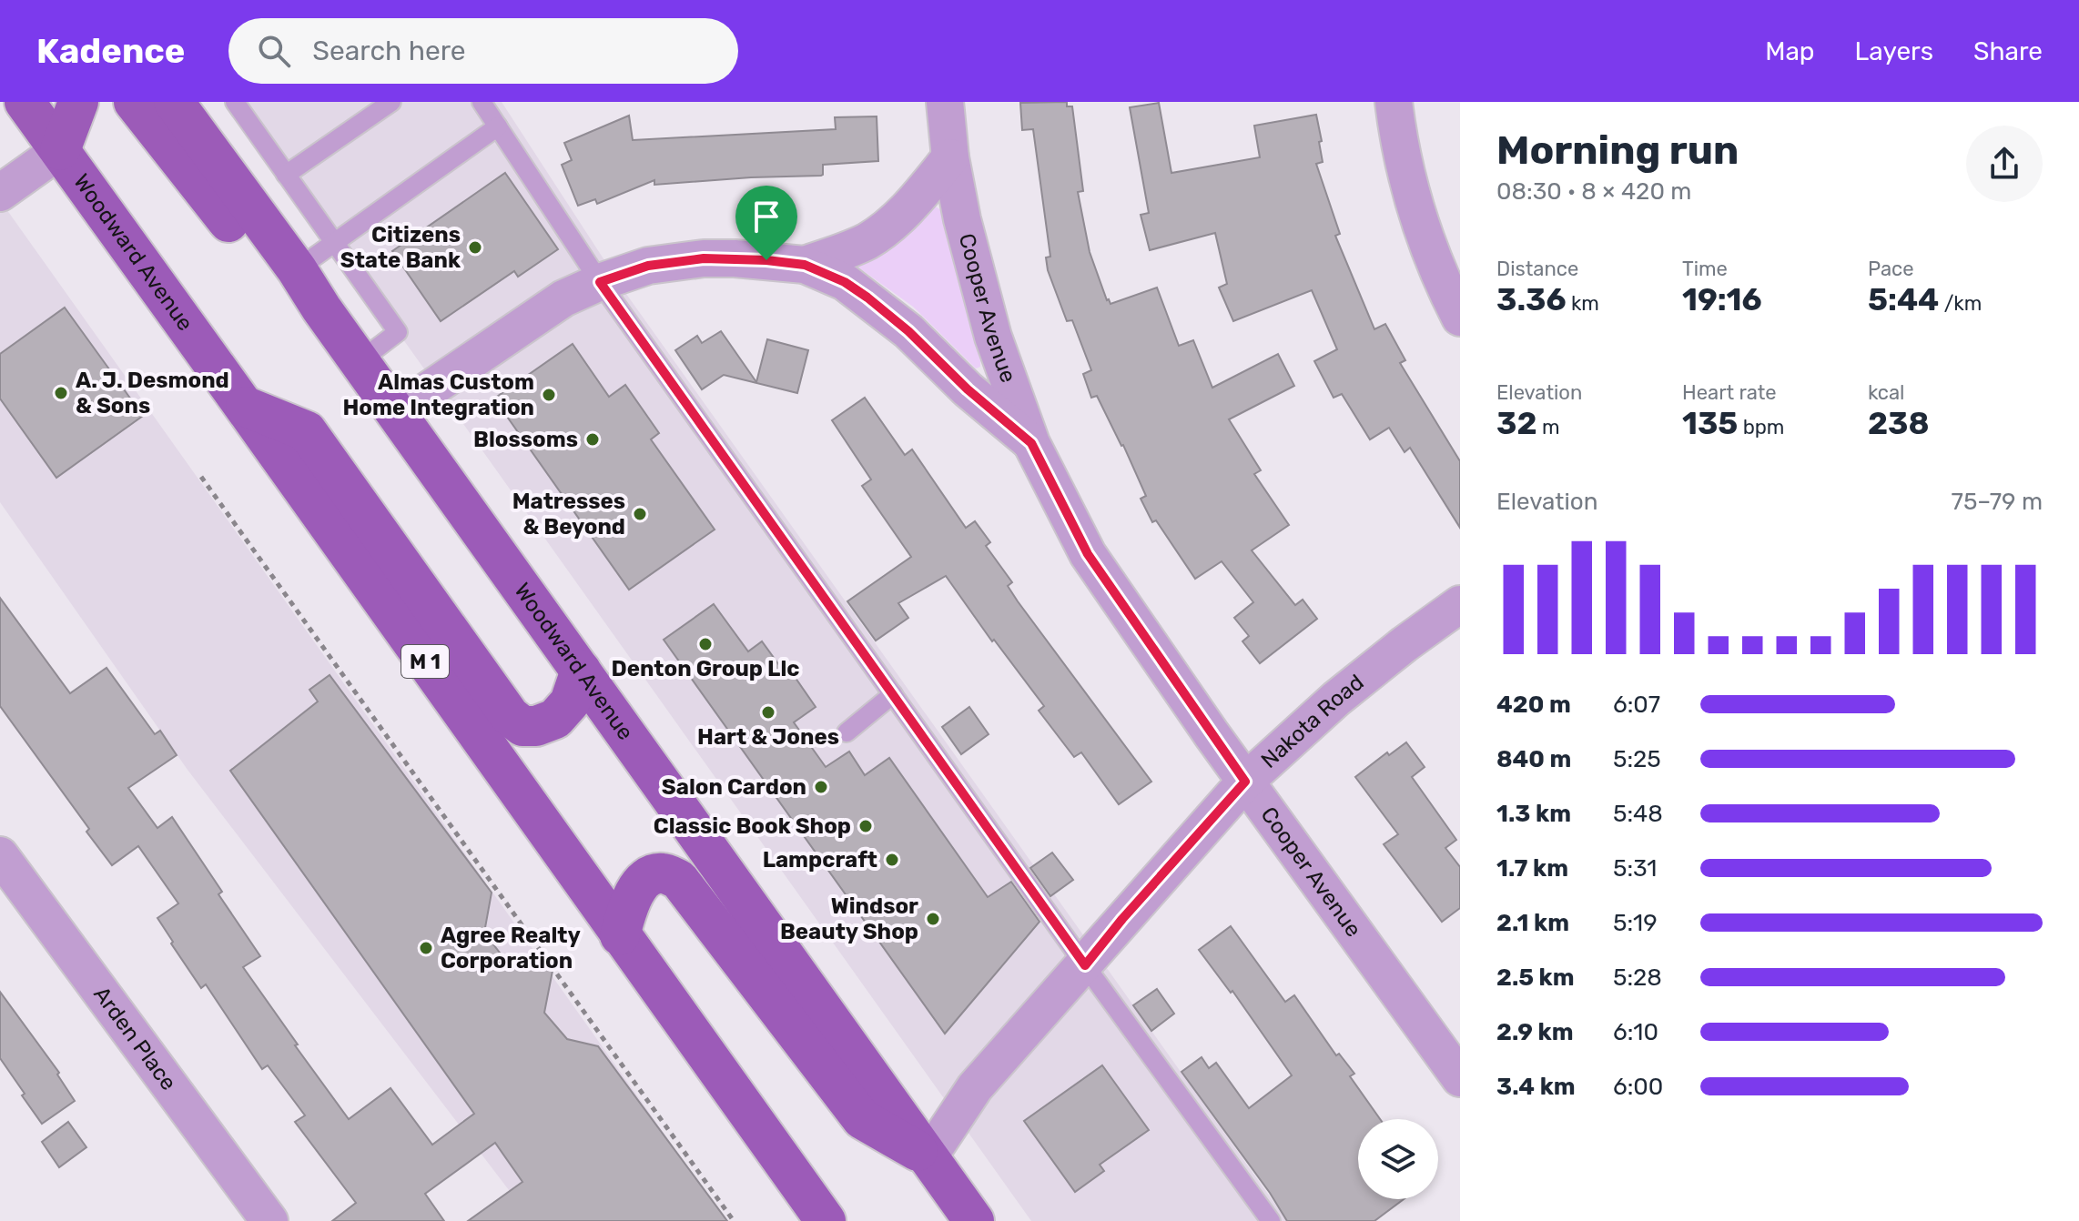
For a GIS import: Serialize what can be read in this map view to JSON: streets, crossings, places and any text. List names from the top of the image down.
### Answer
{
  "streets": {
    "main road": ["Woodward Avenue", "M 1"],
    "street": ["Cooper Avenue", "Nakota Road", "Arden Place"]
  },
  "crossings": [
    ["Woodward Avenue", "Nakota Road"],
    ["Cooper Avenue", "Nakota Road"]
  ],
  "places": [
    "Citizens State Bank",
    "A. J. Desmond & Sons",
    "Almas Custom Home Integration",
    "Blossoms",
    "Matresses & Beyond",
    "Denton Group Llc",
    "Hart & Jones",
    "Salon Cardon",
    "Classic Book Shop",
    "Lampcraft",
    "Windsor Beauty Shop",
    "Agree Realty Corporation"
  ],
  "page": {
    "header": "Kadence",
    "search": "Search here",
    "nav": ["Map", "Layers", "Share"],
    "heading": ["Morning run", "08:30 · 8 × 420 m"],
    "stats": [
      ["Distance", "3.36 km"],
      ["Time", "19:16"],
      ["Pace", "5:44 /km"],
      ["Elevation", "32 m"],
      ["Heart rate", "135 bpm"],
      ["kcal", "238"]
    ],
    "chart": ["Elevation", "75–79 m"],
    "list": [
      {
        "name": "420 m",
        "note": "6:07"
      },
      {
        "name": "840 m",
        "note": "5:25"
      },
      {
        "name": "1.3 km",
        "note": "5:48"
      },
      {
        "name": "1.7 km",
        "note": "5:31"
      },
      {
        "name": "2.1 km",
        "note": "5:19"
      },
      {
        "name": "2.5 km",
        "note": "5:28"
      },
      {
        "name": "2.9 km",
        "note": "6:10"
      },
      {
        "name": "3.4 km",
        "note": "6:00"
      }
    ]
  }
}
